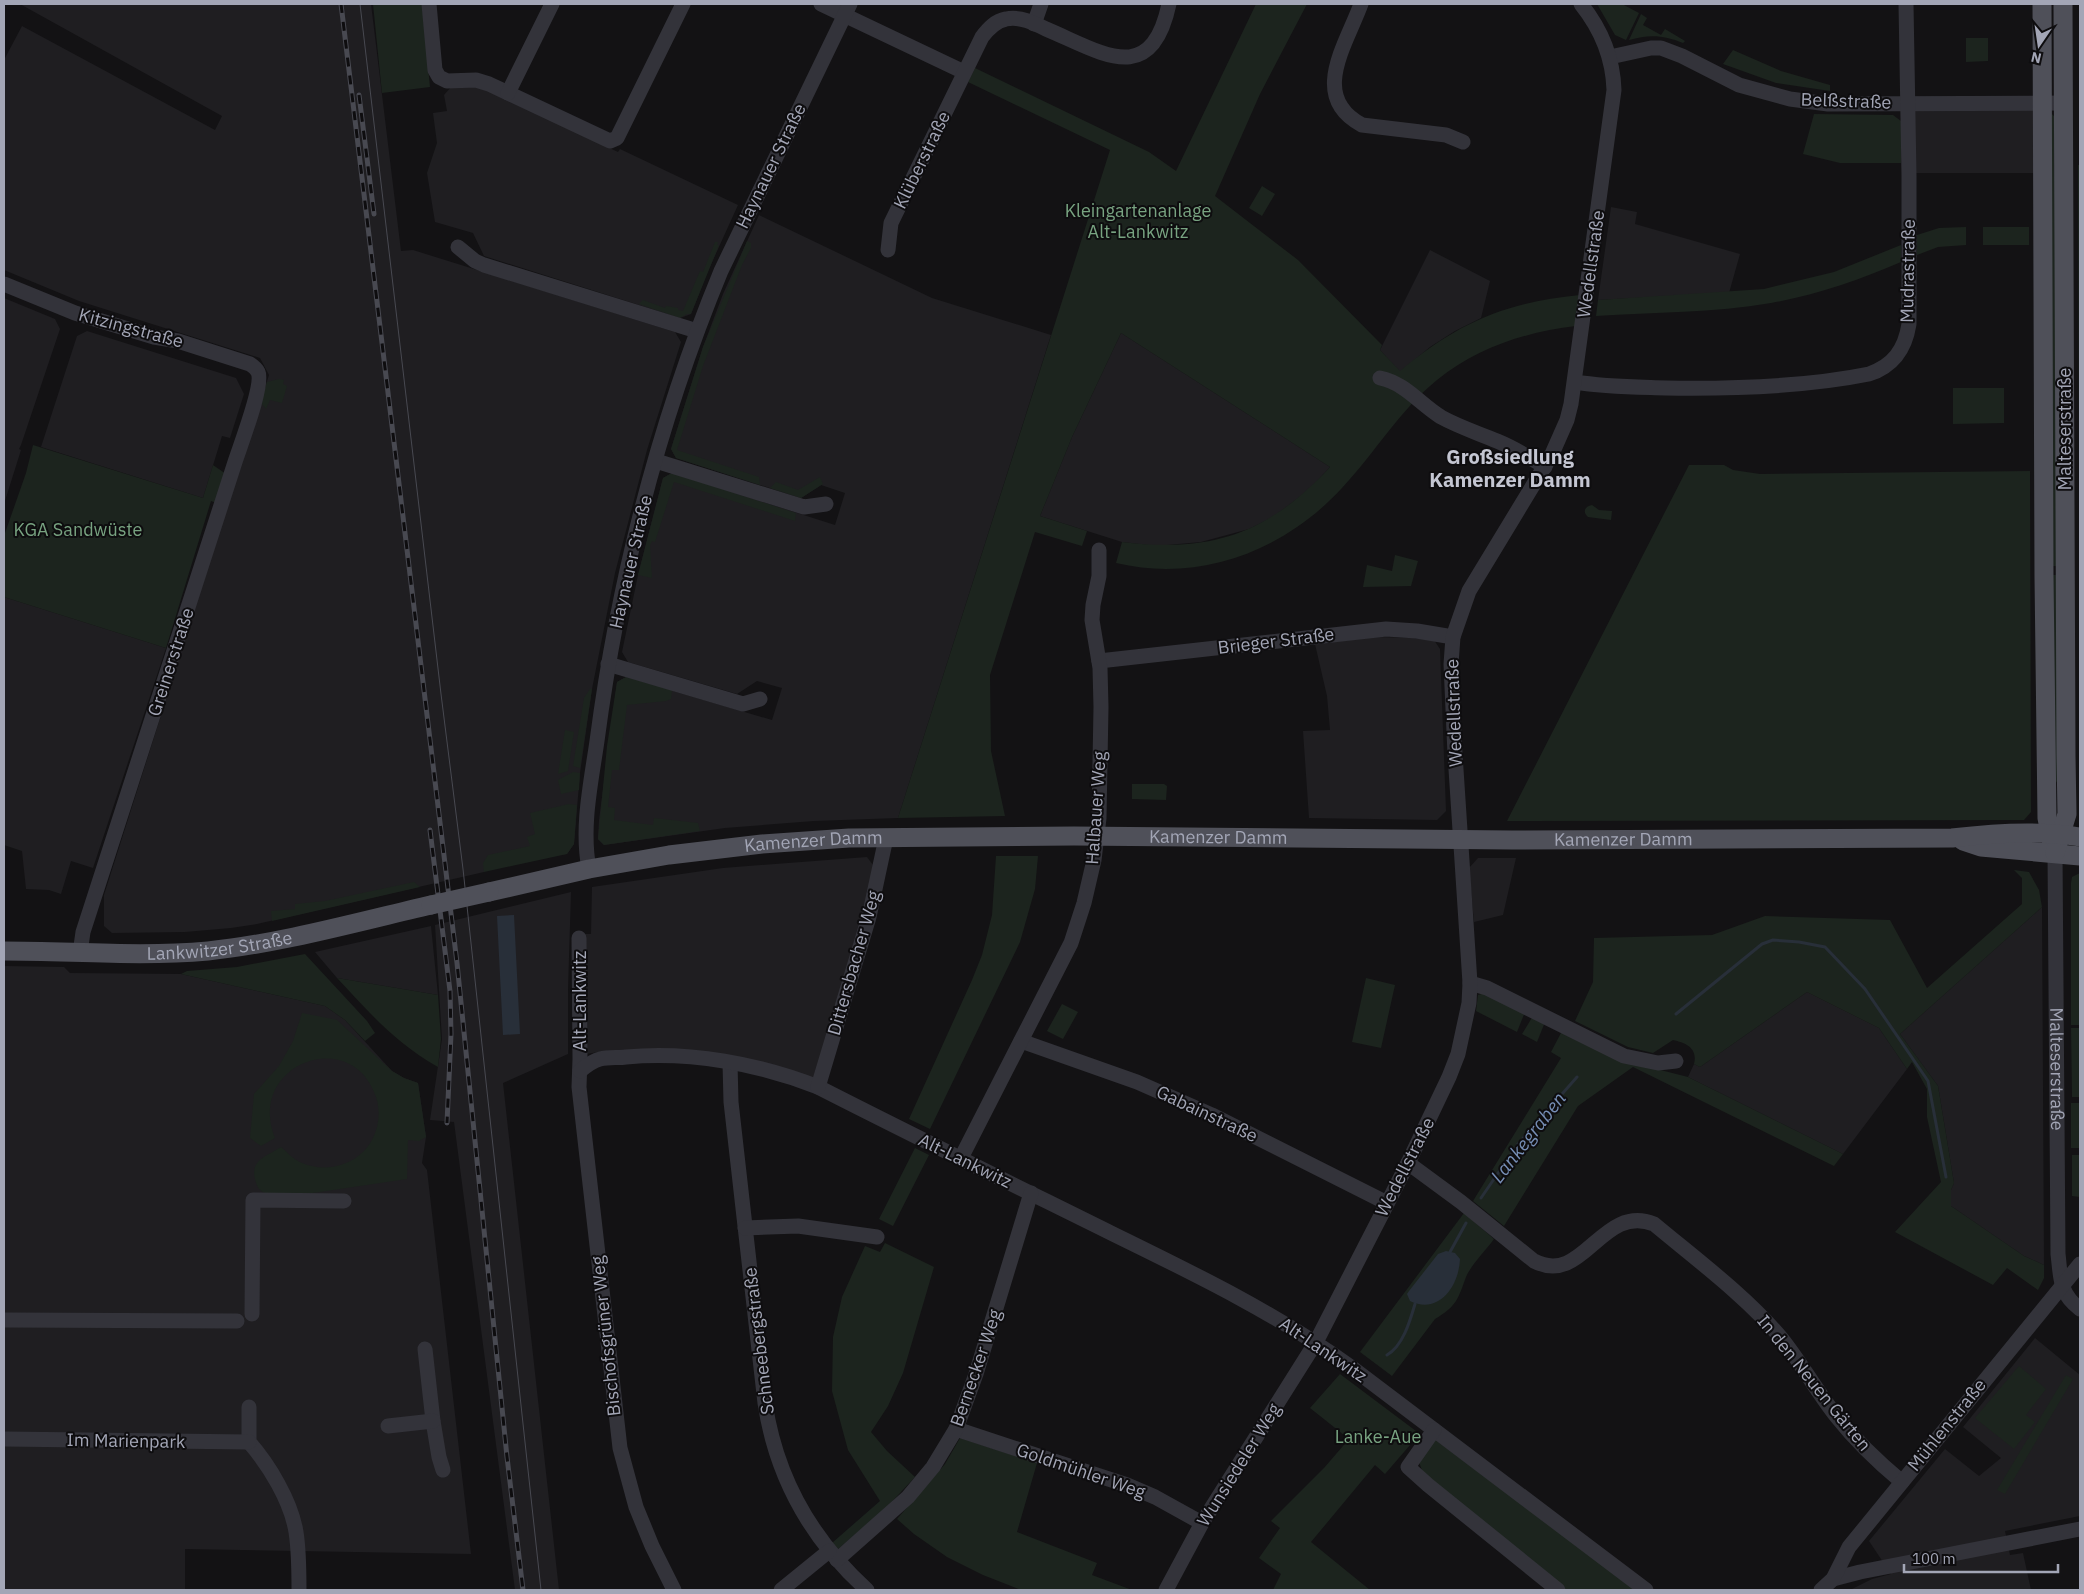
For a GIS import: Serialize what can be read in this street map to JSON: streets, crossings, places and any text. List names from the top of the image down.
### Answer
{
  "streets": {
    "main road": ["Malteserstraße", "Kamenzer Damm", "Lankwitzer Straße"],
    "street": [
      "Belßstraße",
      "Klüberstraße",
      "Haynauer Straße",
      "Wedellstraße",
      "Mudrastraße",
      "Kitzingstraße",
      "Brieger Straße",
      "Greinerstraße",
      "Halbauer Weg",
      "Dittersbacher Weg",
      "Alt-Lankwitz",
      "Gabainstraße",
      "Bischofsgrüner Weg",
      "Schneebergstraße",
      "Bernecker Weg",
      "In den Neuen Gärten",
      "Mühlenstraße",
      "Im Marienpark",
      "Wunsiedeler Weg",
      "Goldmühler Weg"
    ]
  },
  "crossings": [
    ["Belßstraße", "Wedellstraße"],
    ["Belßstraße", "Mudrastraße"],
    ["Belßstraße", "Malteserstraße"],
    ["Haynauer Straße", "Kamenzer Damm"],
    ["Wedellstraße", "Mudrastraße"],
    ["Wedellstraße", "Brieger Straße"],
    ["Wedellstraße", "Kamenzer Damm"],
    ["Wedellstraße", "Alt-Lankwitz"],
    ["Wedellstraße", "Gabainstraße"],
    ["Wedellstraße", "In den Neuen Gärten"],
    ["Wedellstraße", "Wunsiedeler Weg"],
    ["Kitzingstraße", "Greinerstraße"],
    ["Malteserstraße", "Kamenzer Damm"],
    ["Malteserstraße", "Mühlenstraße"],
    ["Brieger Straße", "Halbauer Weg"],
    ["Greinerstraße", "Lankwitzer Straße"],
    ["Halbauer Weg", "Kamenzer Damm"],
    ["Halbauer Weg", "Alt-Lankwitz"],
    ["Halbauer Weg", "Gabainstraße"],
    ["Kamenzer Damm", "Lankwitzer Straße"],
    ["Kamenzer Damm", "Dittersbacher Weg"],
    ["Dittersbacher Weg", "Alt-Lankwitz"],
    ["Alt-Lankwitz", "Bischofsgrüner Weg"],
    ["Alt-Lankwitz", "Schneebergstraße"],
    ["Alt-Lankwitz", "Bernecker Weg"],
    ["Alt-Lankwitz", "Wunsiedeler Weg"],
    ["Schneebergstraße", "Bernecker Weg"],
    ["Bernecker Weg", "Goldmühler Weg"],
    ["In den Neuen Gärten", "Mühlenstraße"],
    ["Wunsiedeler Weg", "Goldmühler Weg"]
  ],
  "districts": ["Großsiedlung Kamenzer Damm"],
  "water": ["Lankegraben"],
  "parks": ["Kleingartenanlage Alt-Lankwitz", "KGA Sandwüste", "Lanke-Aue"],
  "scale_bar": "100 m",
  "north": "bottom"
}
